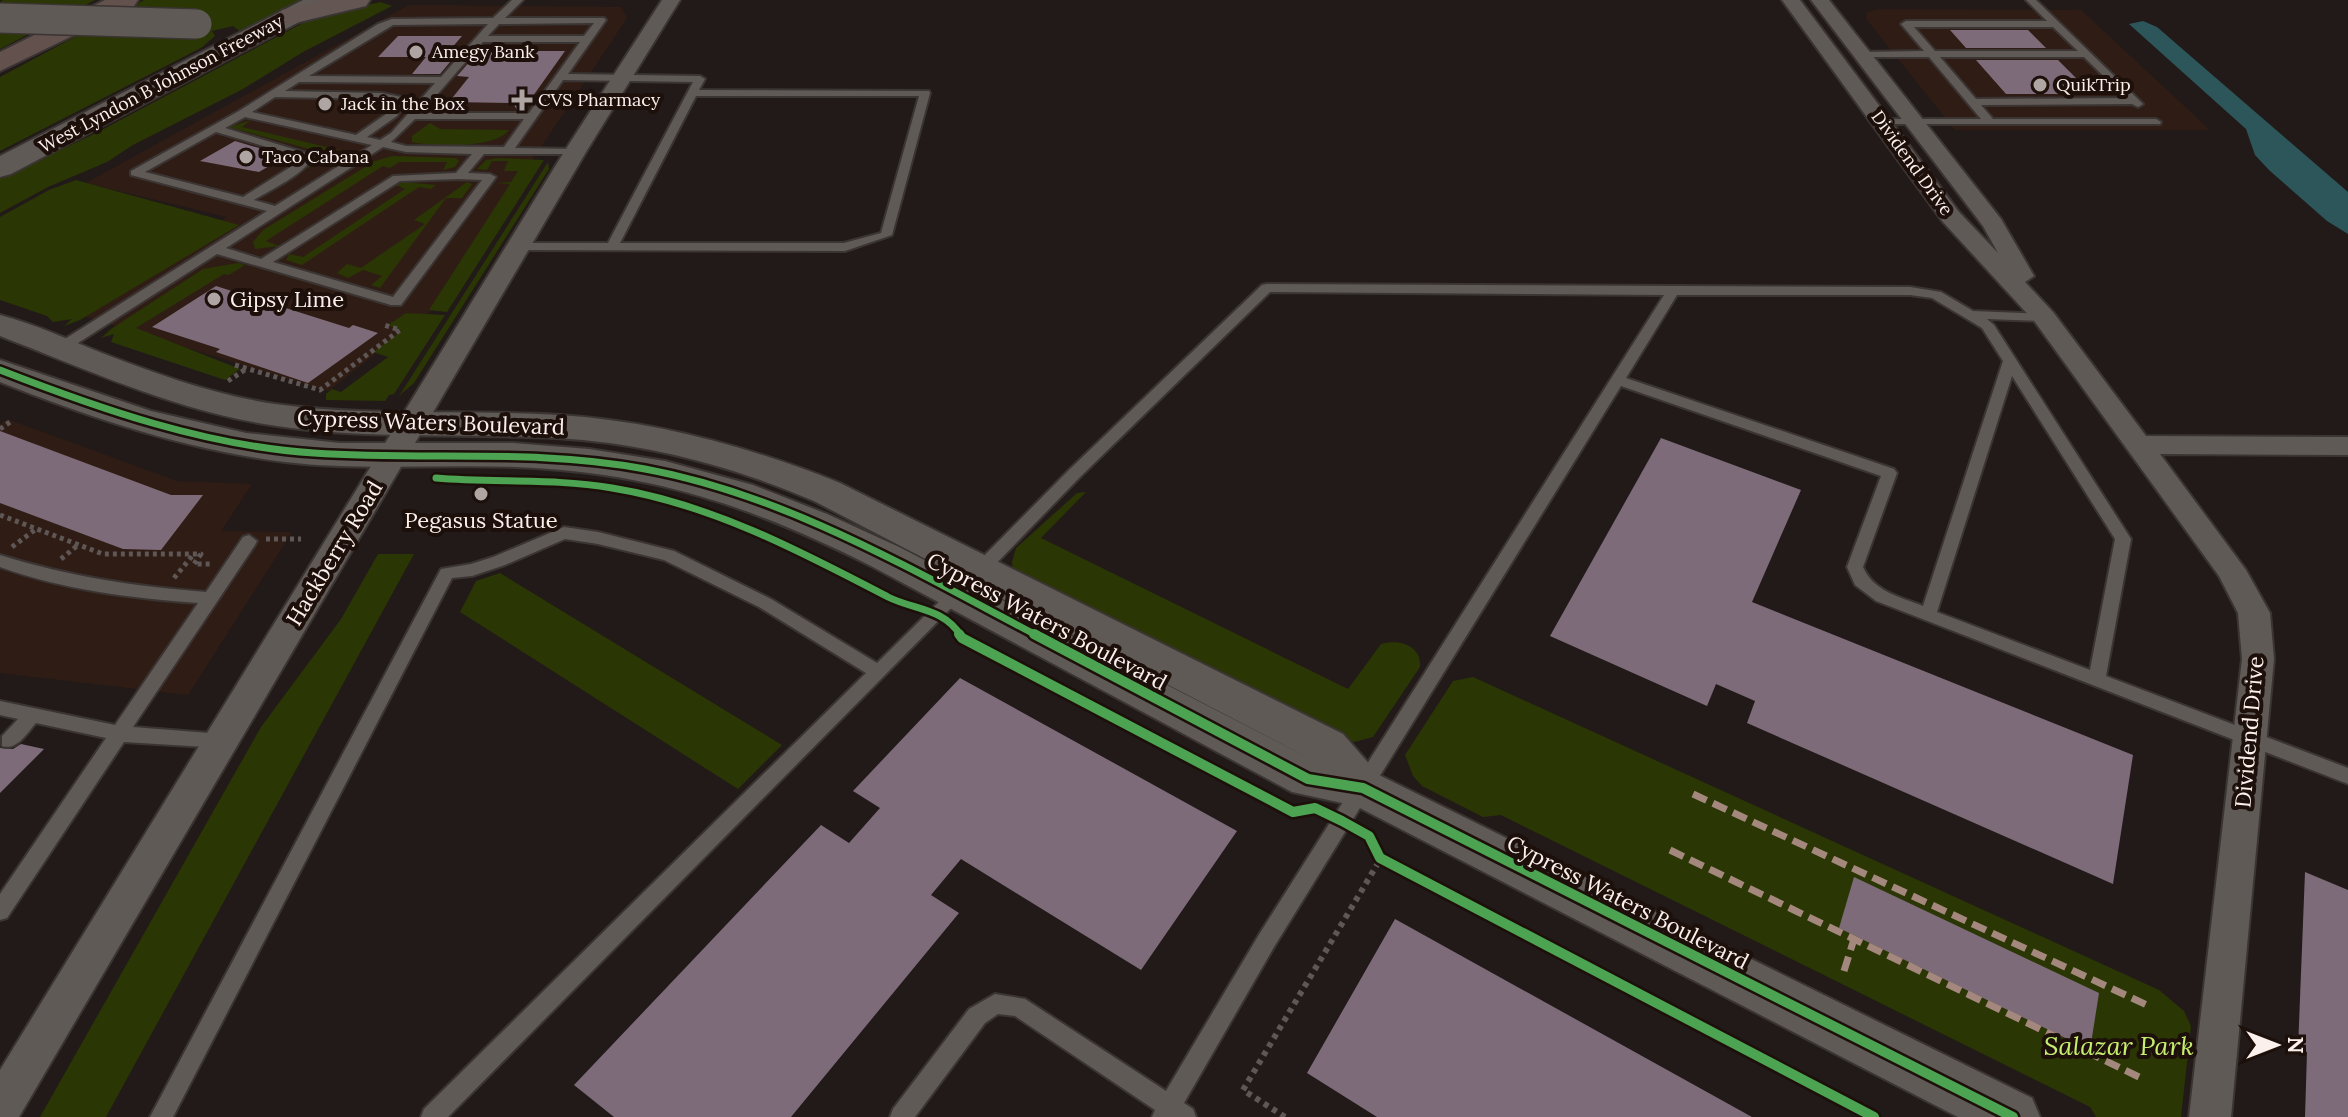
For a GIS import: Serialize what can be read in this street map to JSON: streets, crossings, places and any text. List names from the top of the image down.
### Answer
{
  "streets": {
    "main road": ["West Lyndon B Johnson Freeway"],
    "street": ["Dividend Drive", "Cypress Waters Boulevard", "Hackberry Road"]
  },
  "crossings": [
    ["Cypress Waters Boulevard", "Hackberry Road"]
  ],
  "parks": ["Salazar Park"],
  "places": {
    "other": [
      "Amegy Bank",
      "QuikTrip",
      "Jack in the Box",
      "Taco Cabana",
      "Gipsy Lime",
      "Pegasus Statue"
    ],
    "health": ["CVS Pharmacy"]
  },
  "north": "right"
}
